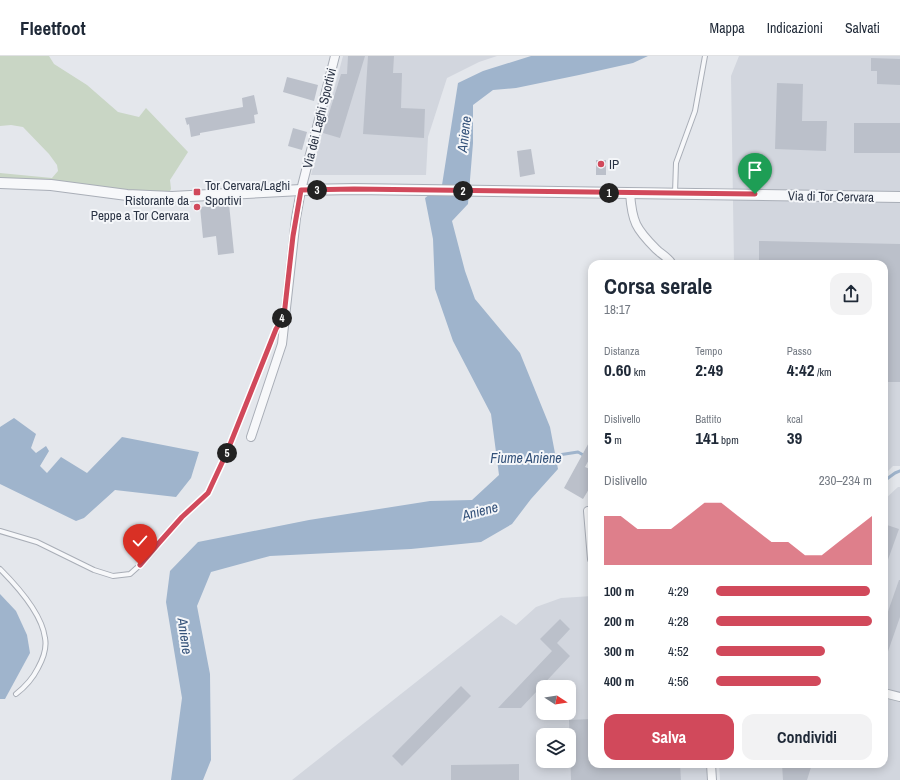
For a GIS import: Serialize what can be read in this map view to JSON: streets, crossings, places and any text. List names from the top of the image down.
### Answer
{
  "streets": {
    "street": ["Via dei Laghi Sportivi", "Via di Tor Cervara"]
  },
  "crossings": [
    ["Via dei Laghi Sportivi", "Via di Tor Cervara"]
  ],
  "water": ["Aniene", "Fiume Aniene"],
  "places": {
    "other": ["IP", "Ristorante da Peppe a Tor Cervara"],
    "transit": ["Tor Cervara/Laghi Sportivi"]
  },
  "north": "right",
  "page": {
    "header": "Fleetfoot",
    "nav": ["Mappa", "Indicazioni", "Salvati"],
    "pins": [
      "3",
      "2",
      "1",
      "4",
      "5"
    ],
    "heading": ["Corsa serale", "18:17"],
    "stats": [
      ["Distanza", "0.60 km"],
      ["Tempo", "2:49"],
      ["Passo", "4:42 /km"],
      ["Dislivello", "5 m"],
      ["Battito", "141 bpm"],
      ["kcal", "39"]
    ],
    "chart": ["Dislivello", "230–234 m"],
    "list": [
      {
        "name": "100 m",
        "note": "4:29"
      },
      {
        "name": "200 m",
        "note": "4:28"
      },
      {
        "name": "300 m",
        "note": "4:52"
      },
      {
        "name": "400 m",
        "note": "4:56"
      }
    ],
    "buttons": ["Salva", "Condividi"]
  }
}
